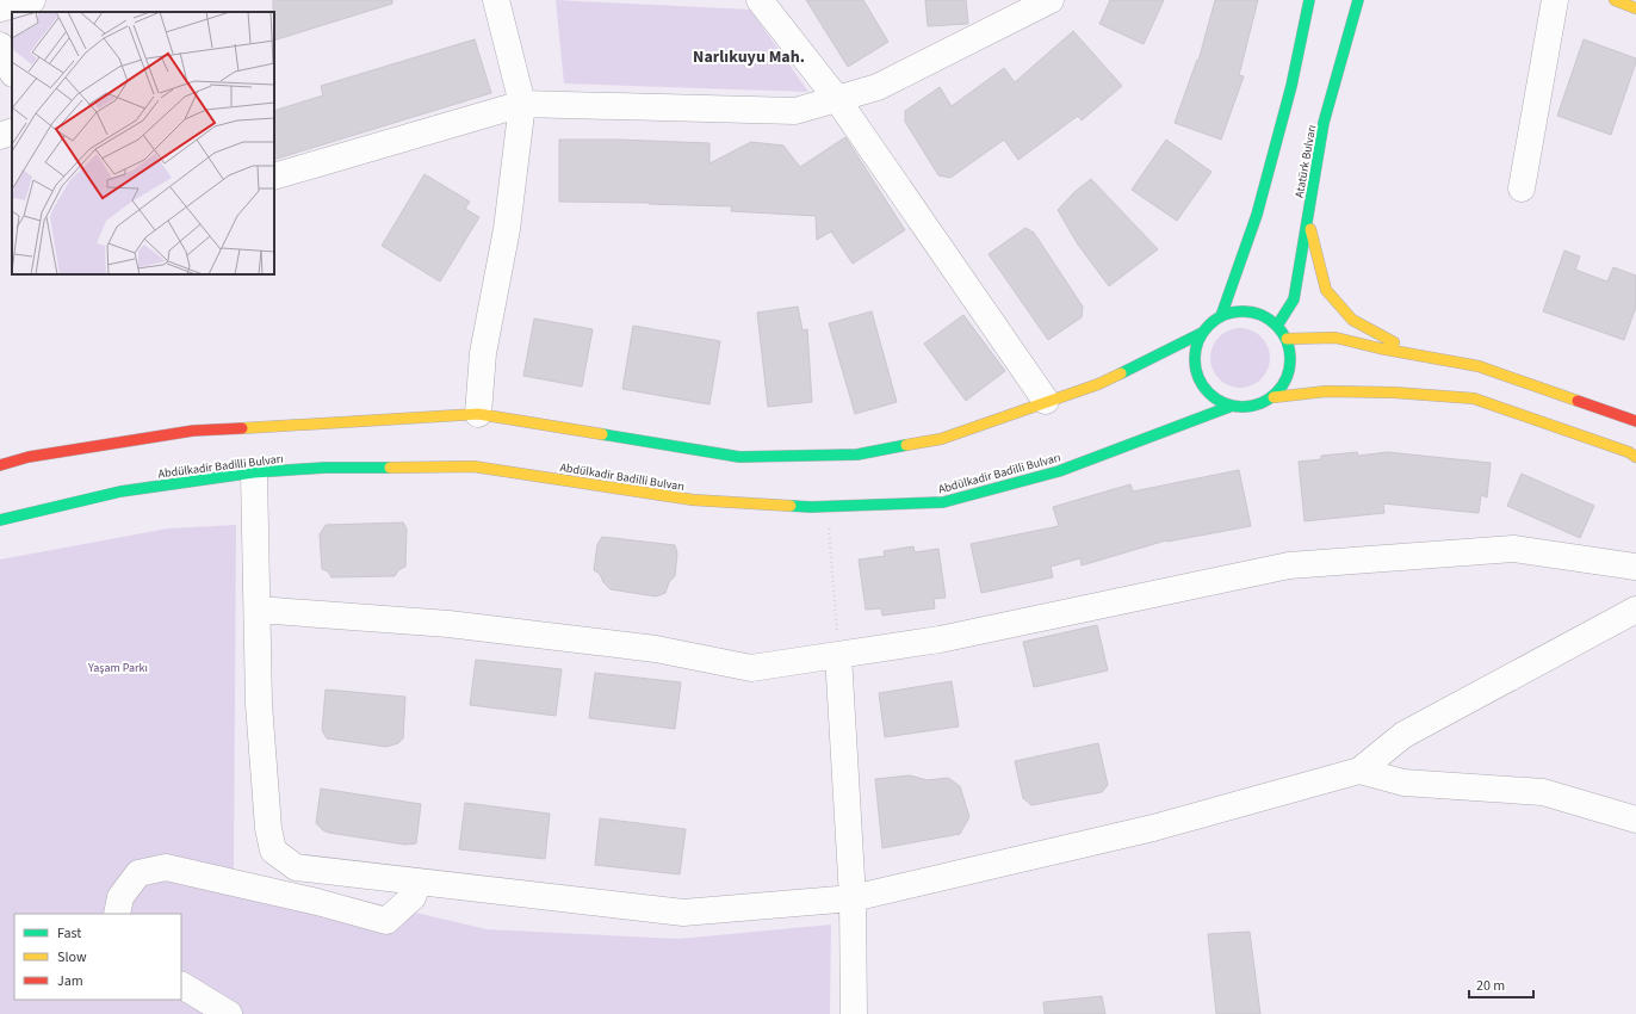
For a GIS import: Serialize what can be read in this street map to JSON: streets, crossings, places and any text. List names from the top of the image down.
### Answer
{
  "streets": {
    "main road": ["Atatürk Bulvarı", "Abdülkadir Badilli Bulvarı"]
  },
  "crossings": [
    ["Atatürk Bulvarı", "Abdülkadir Badilli Bulvarı"]
  ],
  "districts": ["Narlıkuyu Mah."],
  "parks": ["Yaşam Parkı"],
  "legend": ["Fast", "Slow", "Jam"],
  "scale_bar": "20 m"
}
